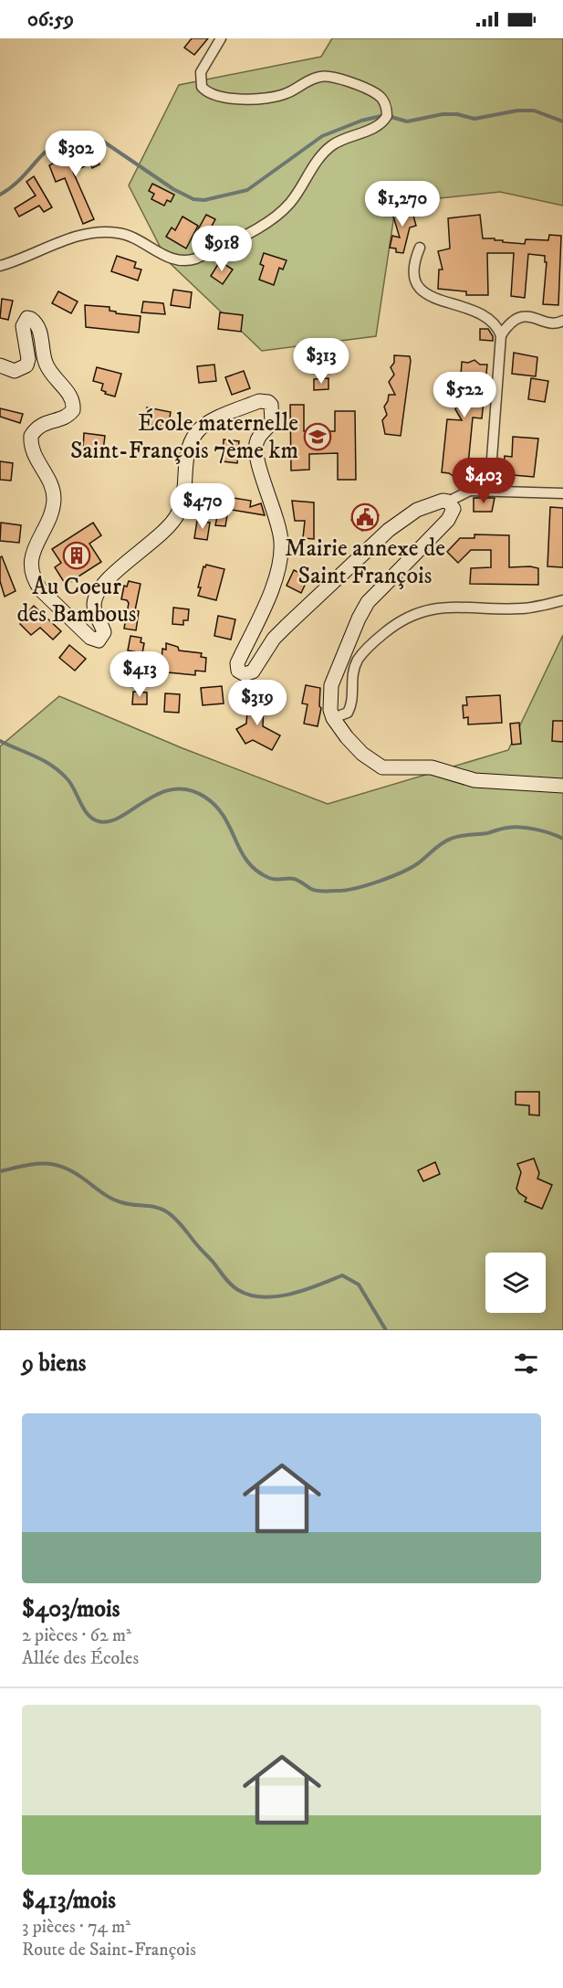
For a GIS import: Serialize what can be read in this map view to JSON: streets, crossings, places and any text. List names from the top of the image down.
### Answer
{
  "places": {
    "school or university": ["École maternelle Saint-François 7ème km"],
    "public building": ["Mairie annexe de Saint François"],
    "building": ["Au Coeur des Bambous"]
  },
  "page": {
    "status": "06:59",
    "price": [
      "$302",
      "$1,270",
      "$918",
      "$313",
      "$522",
      "$403",
      "$470",
      "$413",
      "$319"
    ],
    "heading": "9 biens",
    "list": [
      {
        "name": "$403/mois",
        "note": "2 pièces · 62 m² · Allée des Écoles"
      },
      {
        "name": "$413/mois",
        "note": "3 pièces · 74 m² · Route de Saint-François"
      }
    ]
  }
}
